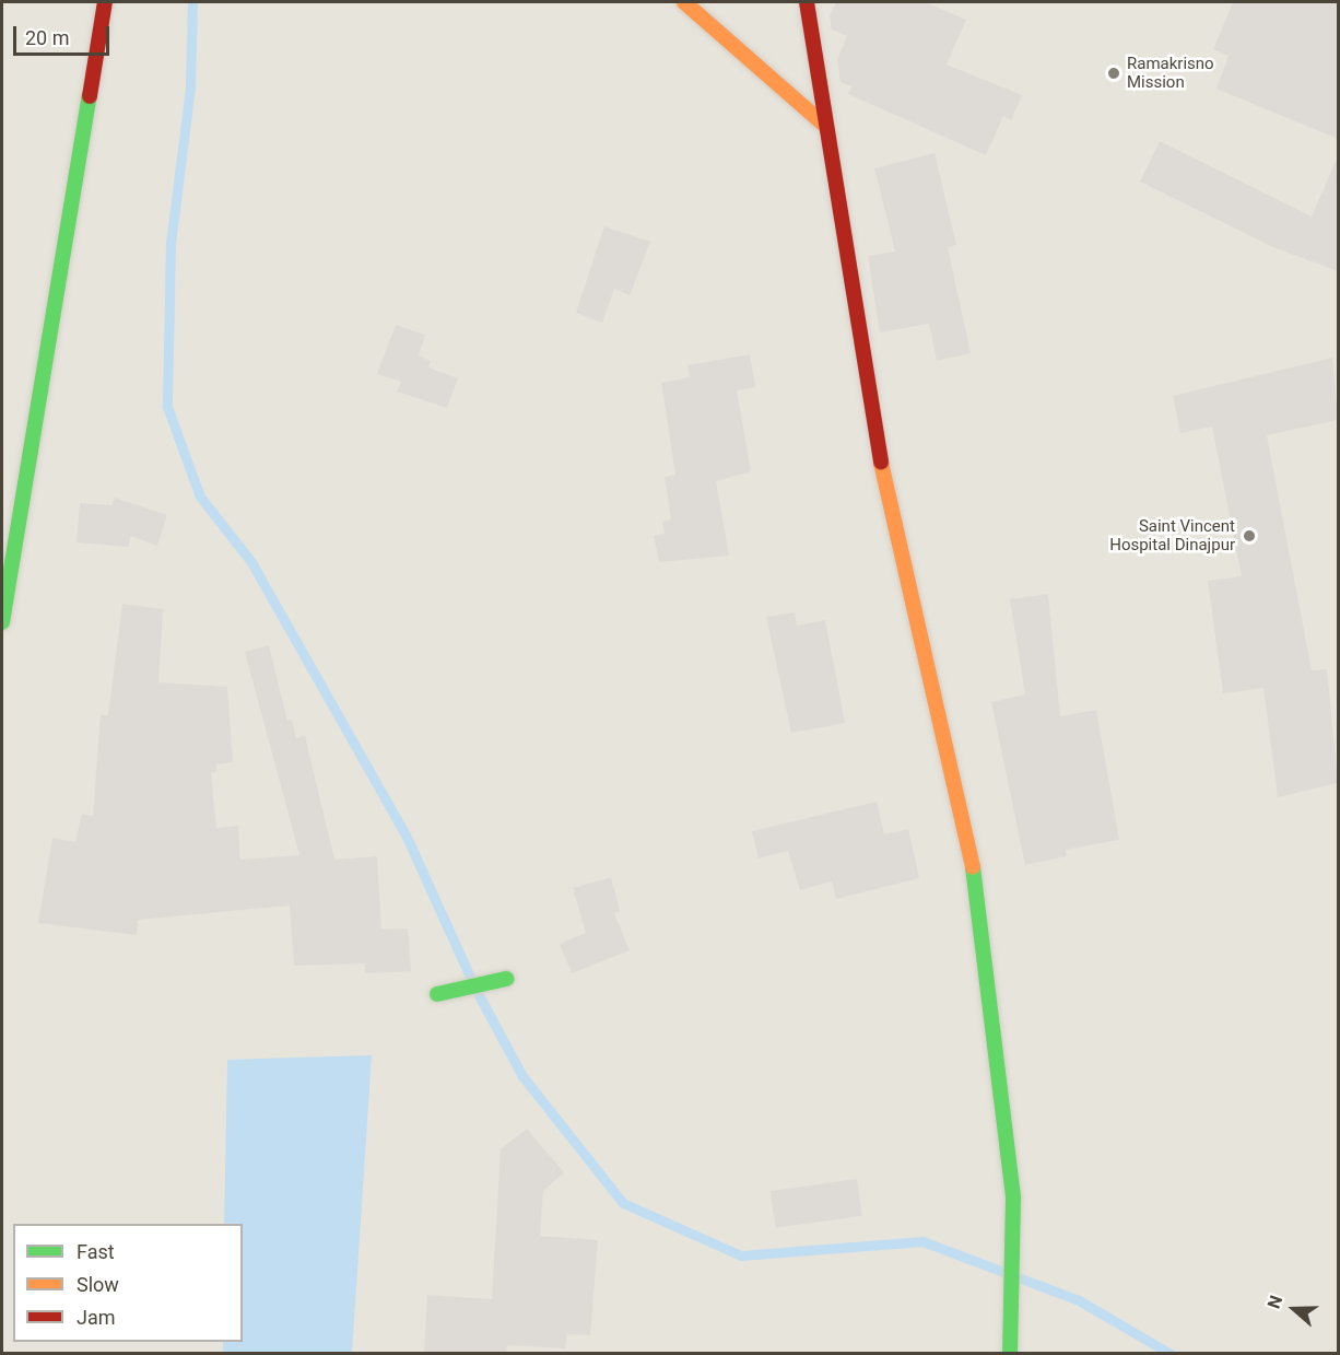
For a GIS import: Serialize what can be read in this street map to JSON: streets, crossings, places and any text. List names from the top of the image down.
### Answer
{
  "places": ["Ramakrisno Mission", "Saint Vincent Hospital Dinajpur"],
  "legend": ["Fast", "Slow", "Jam"],
  "scale_bar": "20 m",
  "north": "left"
}
